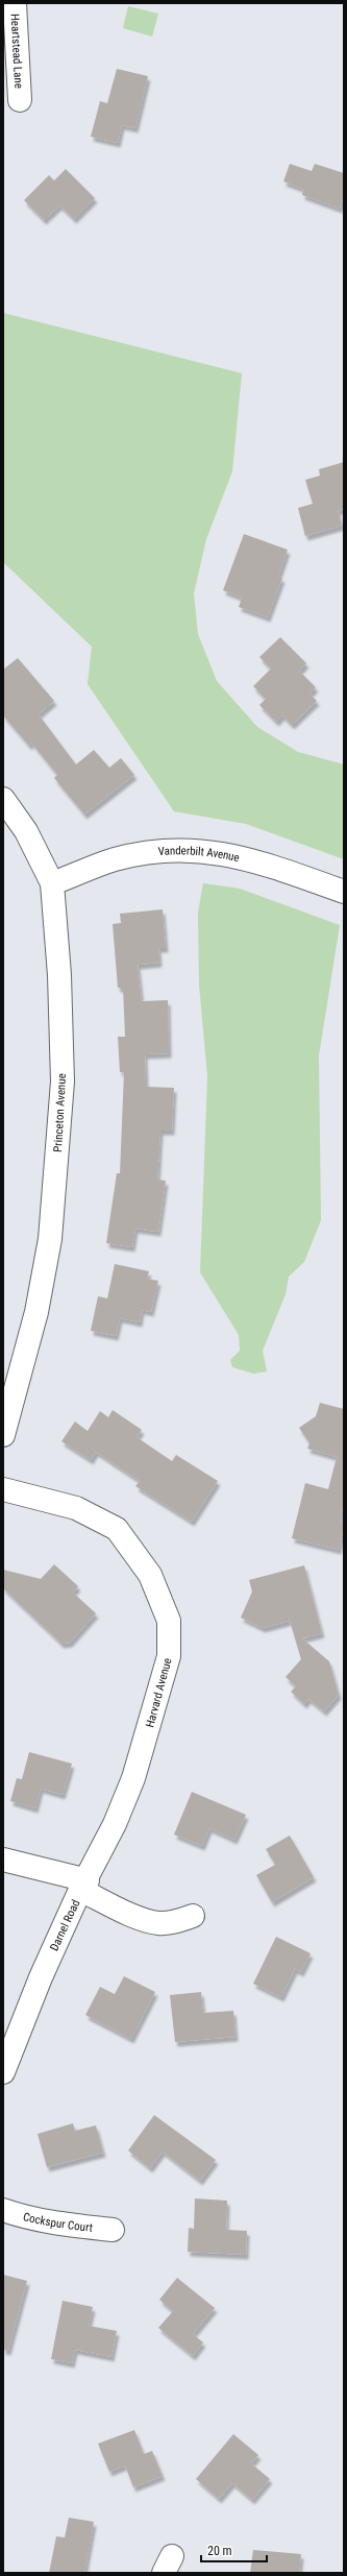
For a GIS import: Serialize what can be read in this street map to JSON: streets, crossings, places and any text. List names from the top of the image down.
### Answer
{
  "streets": {
    "street": [
      "Heartstead Lane",
      "Vanderbilt Avenue",
      "Princeton Avenue",
      "Harvard Avenue",
      "Darnel Road",
      "Cockspur Court"
    ]
  },
  "crossings": [
    ["Vanderbilt Avenue", "Princeton Avenue"],
    ["Harvard Avenue", "Darnel Road"]
  ],
  "scale_bar": "20 m"
}
